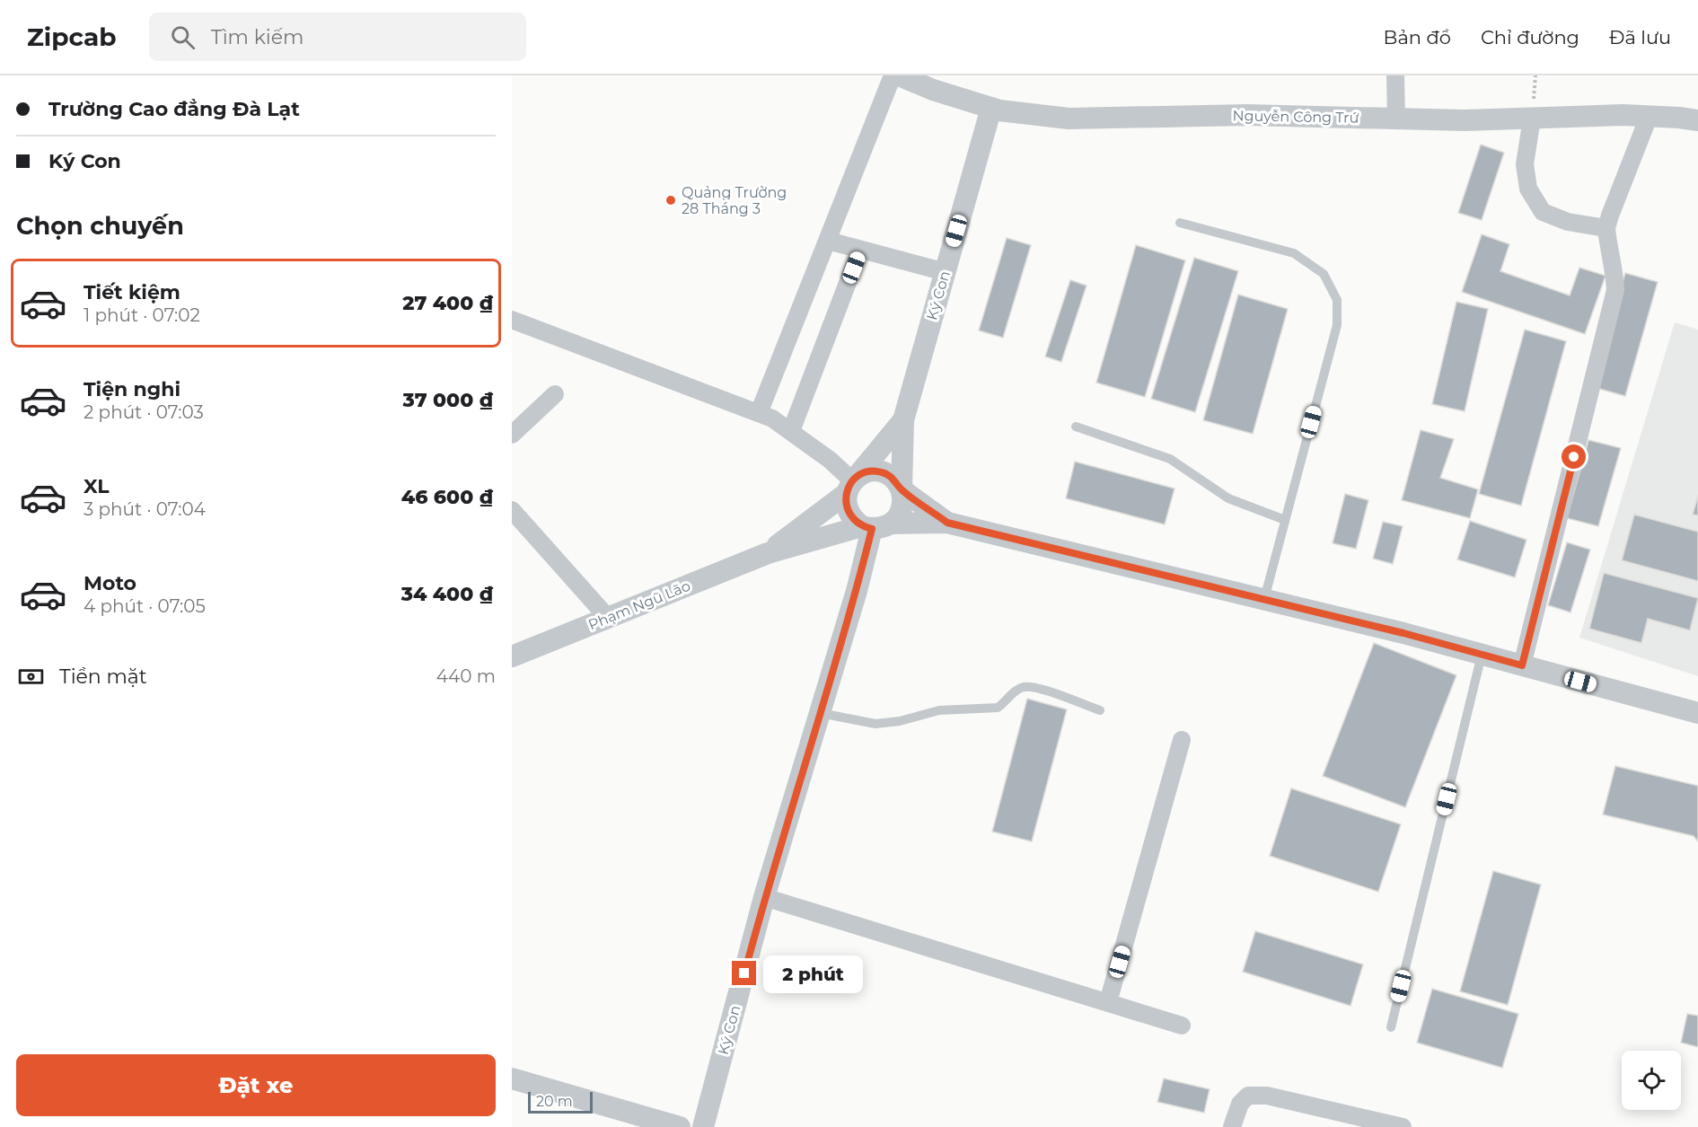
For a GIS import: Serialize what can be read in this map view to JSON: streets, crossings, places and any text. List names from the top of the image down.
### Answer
{
  "streets": {
    "street": ["Nguyễn Công Trứ", "Ký Con", "Phạm Ngũ Lão"]
  },
  "crossings": [
    ["Nguyễn Công Trứ", "Ký Con"],
    ["Ký Con", "Phạm Ngũ Lão"]
  ],
  "places": ["Quảng Trường 28 Tháng 3"],
  "scale_bar": "20 m",
  "page": {
    "header": "Zipcab",
    "search": "Tìm kiếm",
    "nav": ["Bản đồ", "Chỉ đường", "Đã lưu"],
    "banner": ["Trường Cao đẳng Đà Lạt", "Ký Con"],
    "heading": "Chọn chuyến",
    "list": [
      {
        "name": "Tiết kiệm",
        "note": "1 phút · 07:02",
        "value": "27 400 ₫"
      },
      {
        "name": "Tiện nghi",
        "note": "2 phút · 07:03",
        "value": "37 000 ₫"
      },
      {
        "name": "XL",
        "note": "3 phút · 07:04",
        "value": "46 600 ₫"
      },
      {
        "name": "Moto",
        "note": "4 phút · 07:05",
        "value": "34 400 ₫"
      }
    ],
    "pay": ["Tiền mặt", "440 m"],
    "bubble": "2 phút",
    "buttons": "Đặt xe",
    "scale": "20 m"
  }
}
